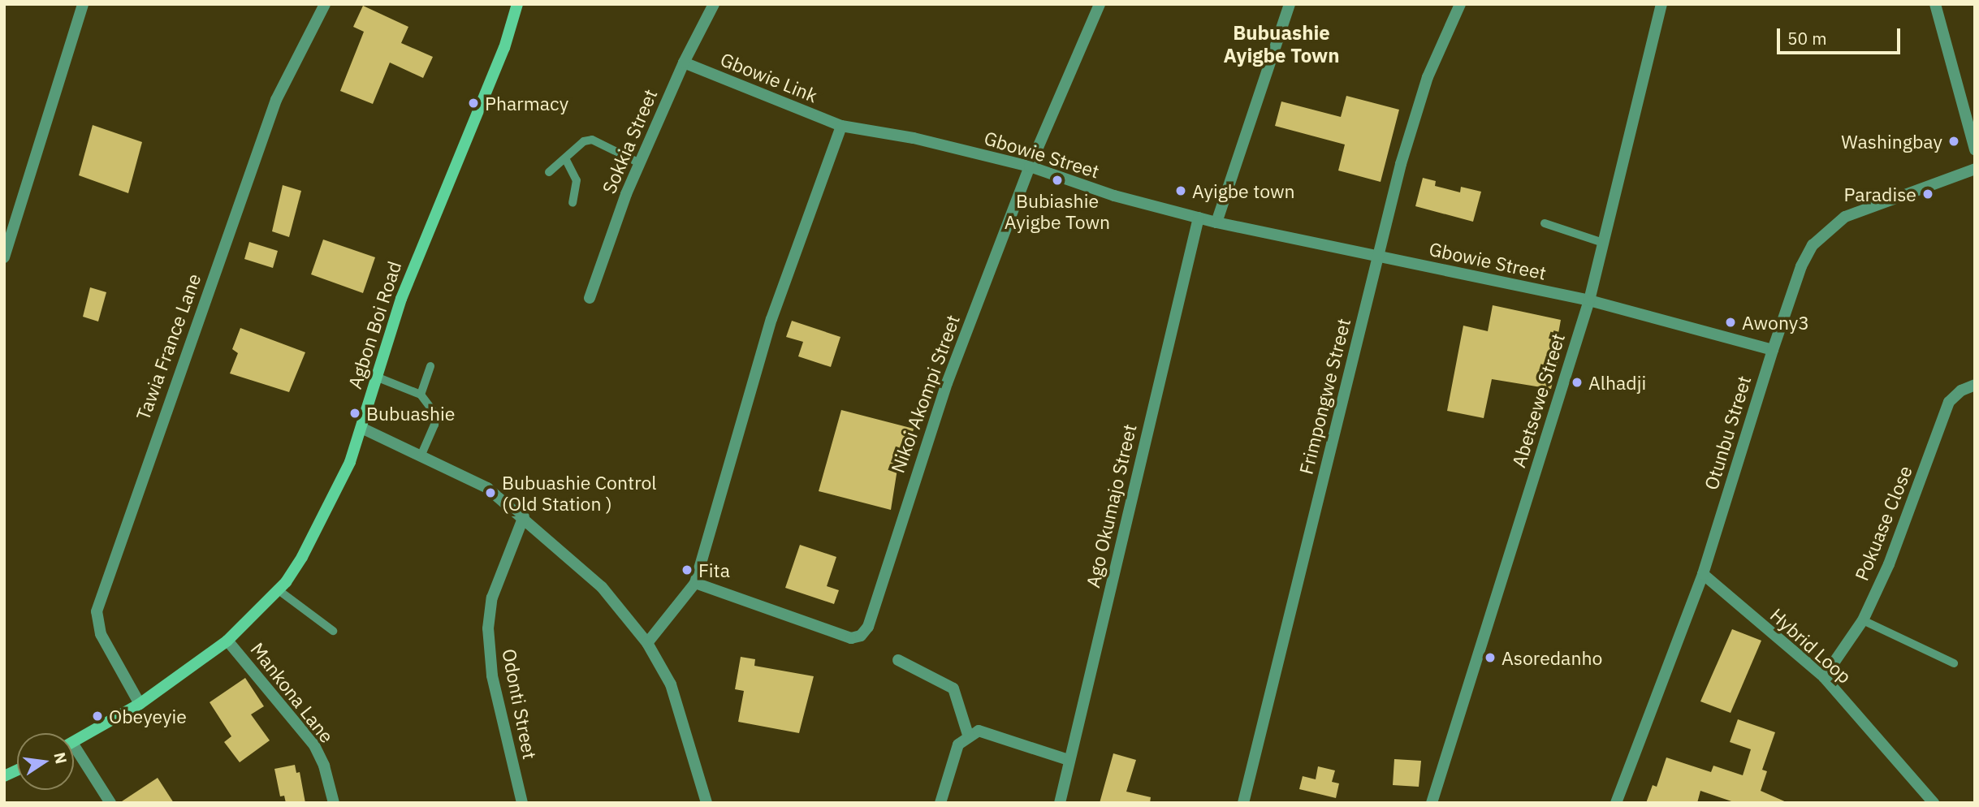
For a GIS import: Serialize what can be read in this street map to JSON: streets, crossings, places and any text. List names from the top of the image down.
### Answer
{
  "streets": {
    "street": [
      "Gbowie Link",
      "Sokkia Street",
      "Gbowie Street",
      "Agbon Boi Road",
      "Tawia France Lane",
      "Nikoi Akompi Street",
      "Frimpongwe Street",
      "Abetsewe Street",
      "Otunbu Street",
      "Ago Okumajo Street",
      "Pokuase Close",
      "Hybrid Loop",
      "Mankona Lane",
      "Odonti Street"
    ]
  },
  "crossings": [
    ["Gbowie Link", "Sokkia Street"],
    ["Gbowie Link", "Gbowie Street"],
    ["Gbowie Street", "Nikoi Akompi Street"],
    ["Gbowie Street", "Frimpongwe Street"],
    ["Gbowie Street", "Abetsewe Street"],
    ["Gbowie Street", "Otunbu Street"],
    ["Gbowie Street", "Ago Okumajo Street"],
    ["Agbon Boi Road", "Tawia France Lane"],
    ["Agbon Boi Road", "Mankona Lane"],
    ["Otunbu Street", "Hybrid Loop"],
    ["Pokuase Close", "Hybrid Loop"]
  ],
  "districts": ["Bubuashie Ayigbe Town"],
  "places": [
    "Pharmacy",
    "Washingbay",
    "Bubiashie Ayigbe Town",
    "Ayigbe town",
    "Paradise",
    "Awony3",
    "Alhadji",
    "Bubuashie",
    "Bubuashie Control (Old Station )",
    "Fita",
    "Asoredanho",
    "Obeyeyie"
  ],
  "scale_bar": "50 m",
  "north": "right"
}
